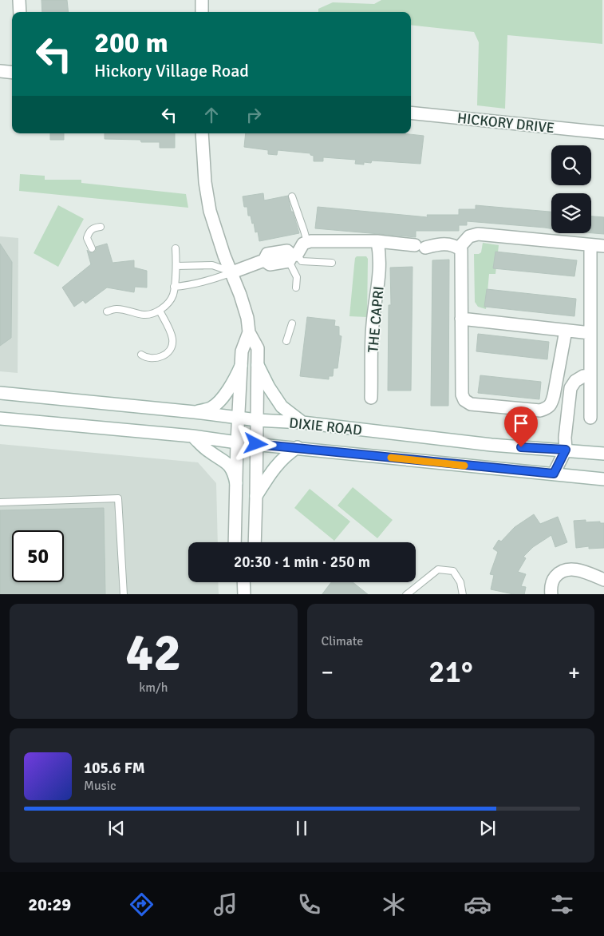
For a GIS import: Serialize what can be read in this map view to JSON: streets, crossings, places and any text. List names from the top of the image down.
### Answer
{
  "streets": {
    "street": ["HICKORY DRIVE", "THE CAPRI", "DIXIE ROAD"]
  },
  "page": {
    "turn": ["200 m", "Hickory Village Road"],
    "limit": "50",
    "trip": "20:30 · 1 min · 250 m",
    "tile": [
      ["42", "km/h"],
      "Climate"
    ],
    "heat": ["−", "21°", "+"],
    "song": ["105.6 FM", "Music"],
    "tabs": "20:29"
  }
}
